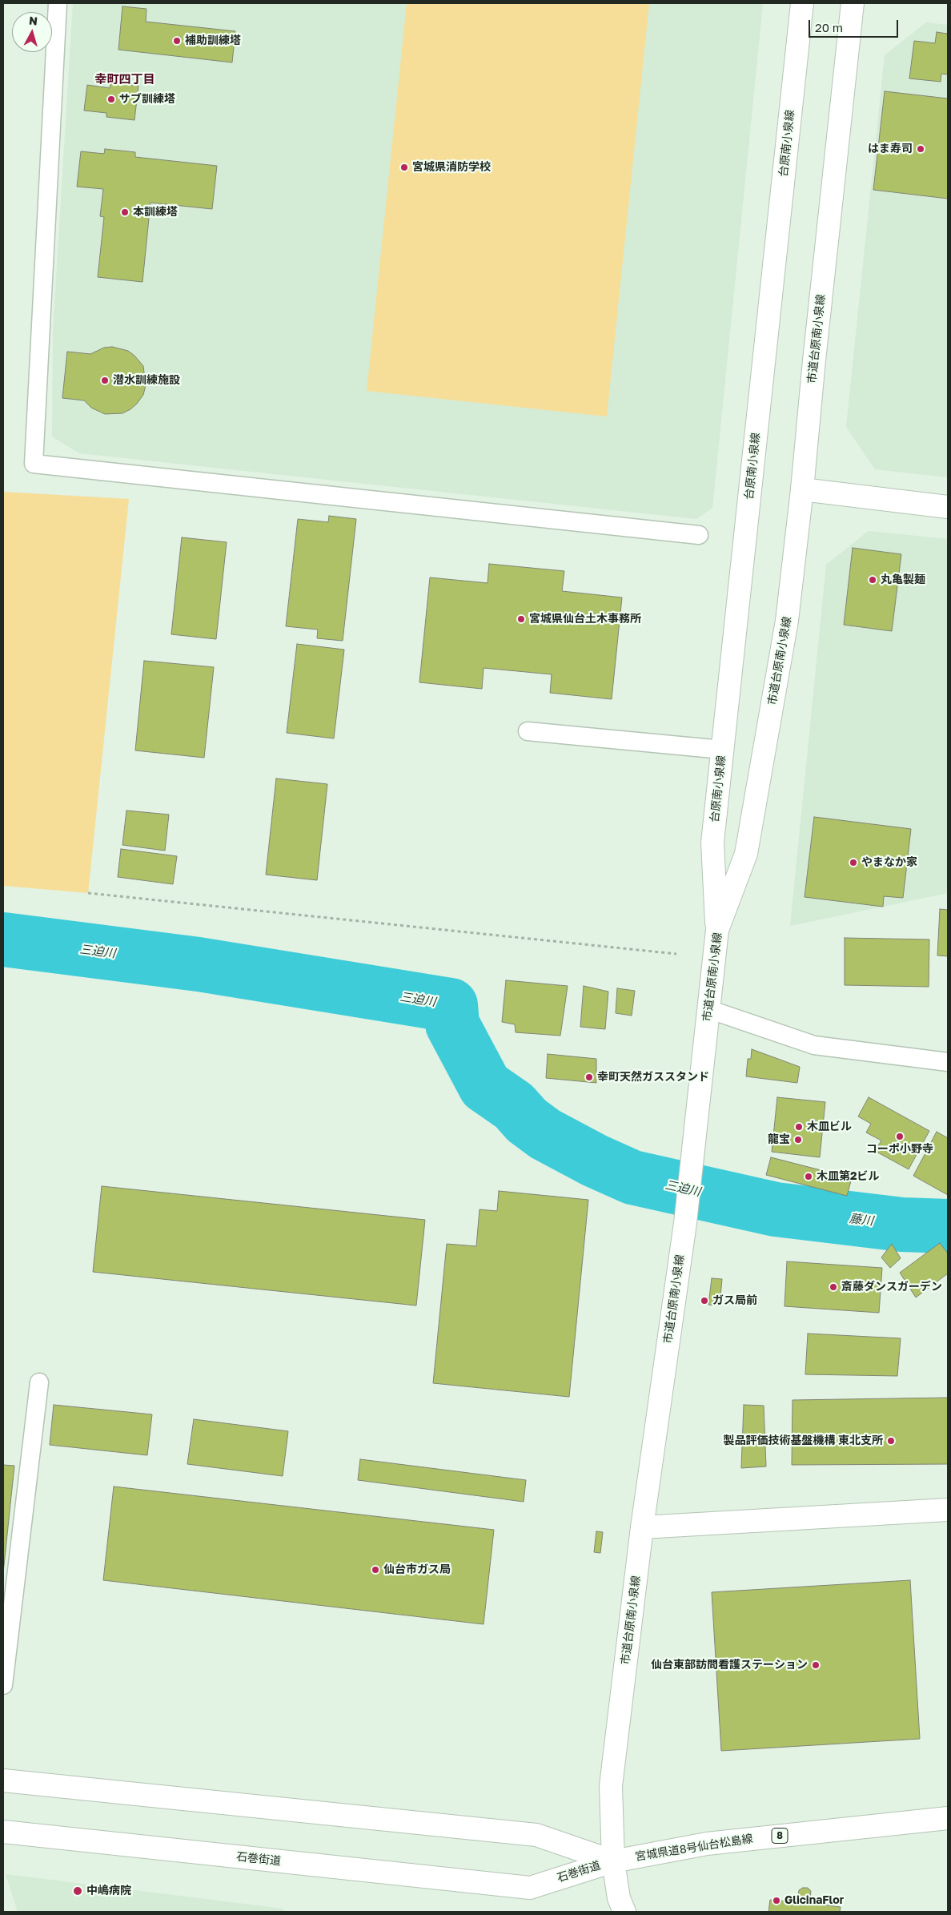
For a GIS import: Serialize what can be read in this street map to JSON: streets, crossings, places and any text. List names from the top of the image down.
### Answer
{
  "streets": {
    "street": [
      "台原南小泉線",
      "市道台原南小泉線",
      "8",
      "宮城県道8号仙台松島線",
      "石巻街道"
    ]
  },
  "crossings": [
    ["台原南小泉線", "市道台原南小泉線"],
    ["市道台原南小泉線", "宮城県道8号仙台松島線"],
    ["市道台原南小泉線", "石巻街道"],
    ["宮城県道8号仙台松島線", "石巻街道"]
  ],
  "districts": ["幸町四丁目"],
  "water": ["三迫川", "藤川"],
  "places": [
    "補助訓練塔",
    "サブ訓練塔",
    "はま寿司",
    "宮城県消防学校",
    "本訓練塔",
    "潜水訓練施設",
    "丸亀製麺",
    "宮城県仙台土木事務所",
    "やまなか家",
    "幸町天然ガススタンド",
    "木皿ビル",
    "コーポ小野寺",
    "龍宝",
    "木皿第2ビル",
    "斎藤ダンスガーデン",
    "ガス局前",
    "製品評価技術基盤機構 東北支所",
    "仙台市ガス局",
    "仙台東部訪問看護ステーション",
    "中嶋病院",
    "GlicinaFlor"
  ],
  "scale_bar": "20 m",
  "north": "top"
}
